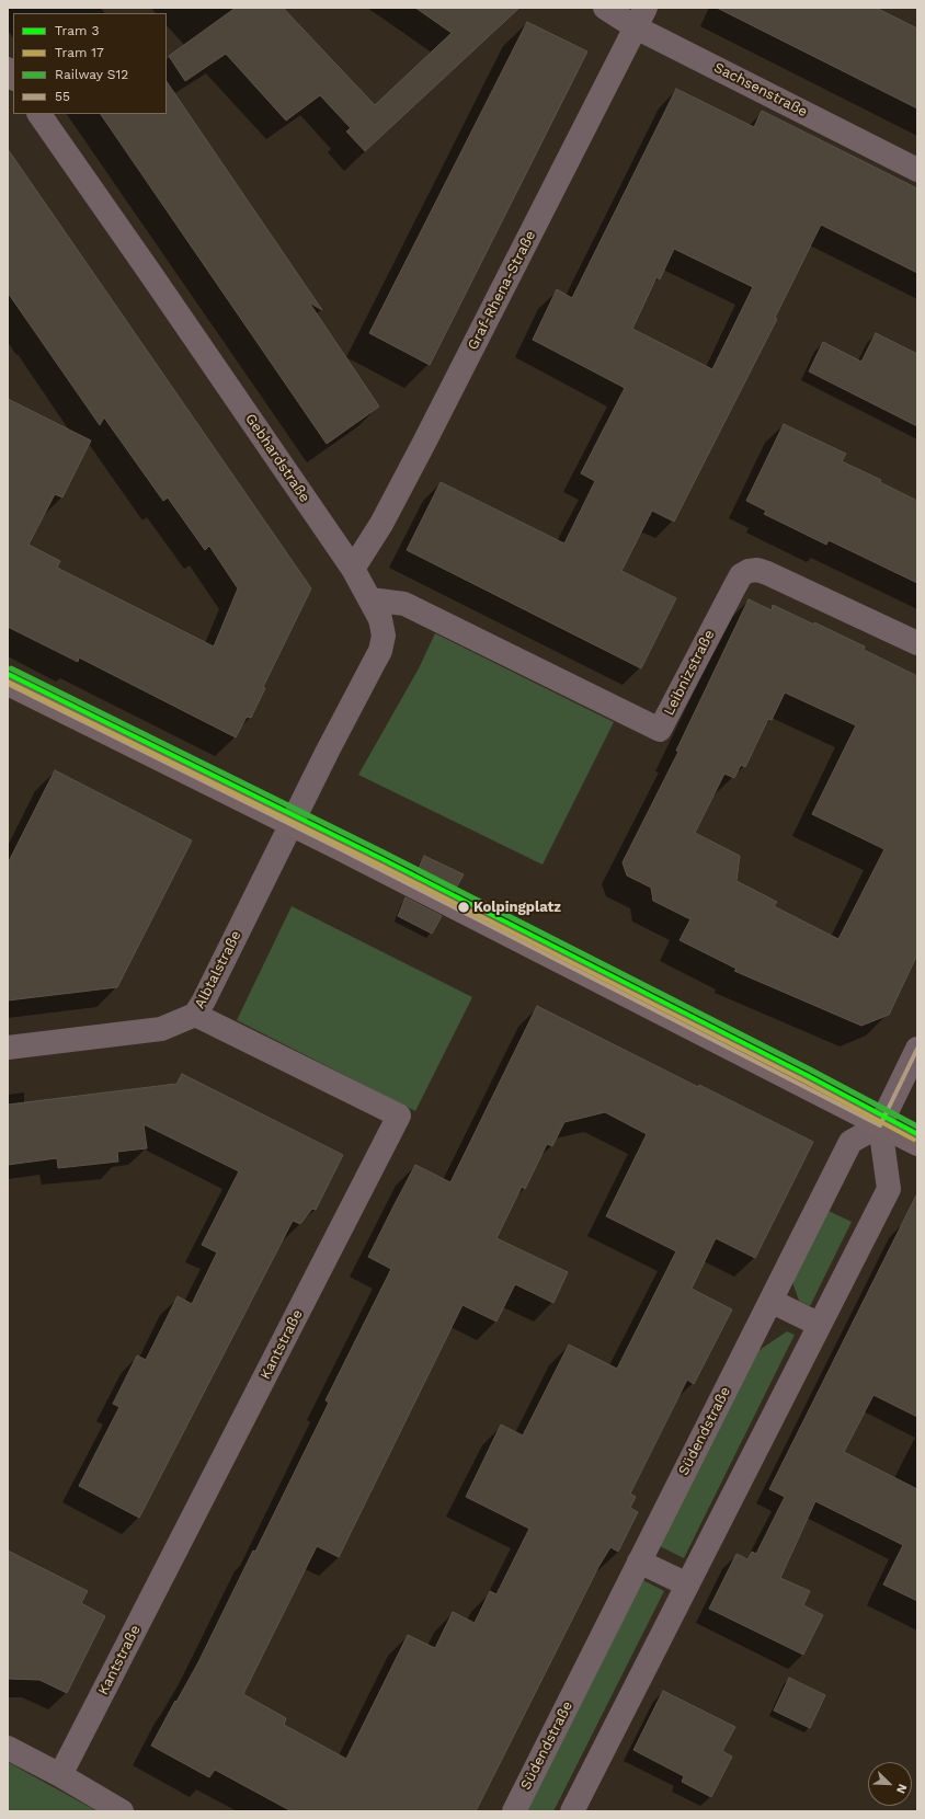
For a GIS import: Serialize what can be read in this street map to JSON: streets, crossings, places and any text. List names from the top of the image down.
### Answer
{
  "streets": {
    "street": [
      "Sachsenstraße",
      "Graf-Rhena-Straße",
      "Gebhardstraße",
      "Leibnizstraße",
      "Albtalstraße",
      "Kantstraße",
      "Südendstraße"
    ]
  },
  "crossings": [
    ["Sachsenstraße", "Graf-Rhena-Straße"],
    ["Graf-Rhena-Straße", "Gebhardstraße"],
    ["Gebhardstraße", "Leibnizstraße"],
    ["Gebhardstraße", "Albtalstraße"],
    ["Albtalstraße", "Kantstraße"]
  ],
  "places": ["Kolpingplatz"],
  "lines": [
    "rail line S12",
    "tram line 3",
    "tram line 17",
    "transit line 55"
  ],
  "legend": [
    "Tram 3",
    "Tram 17",
    "Railway S12",
    "55"
  ],
  "north": "bottom right"
}
